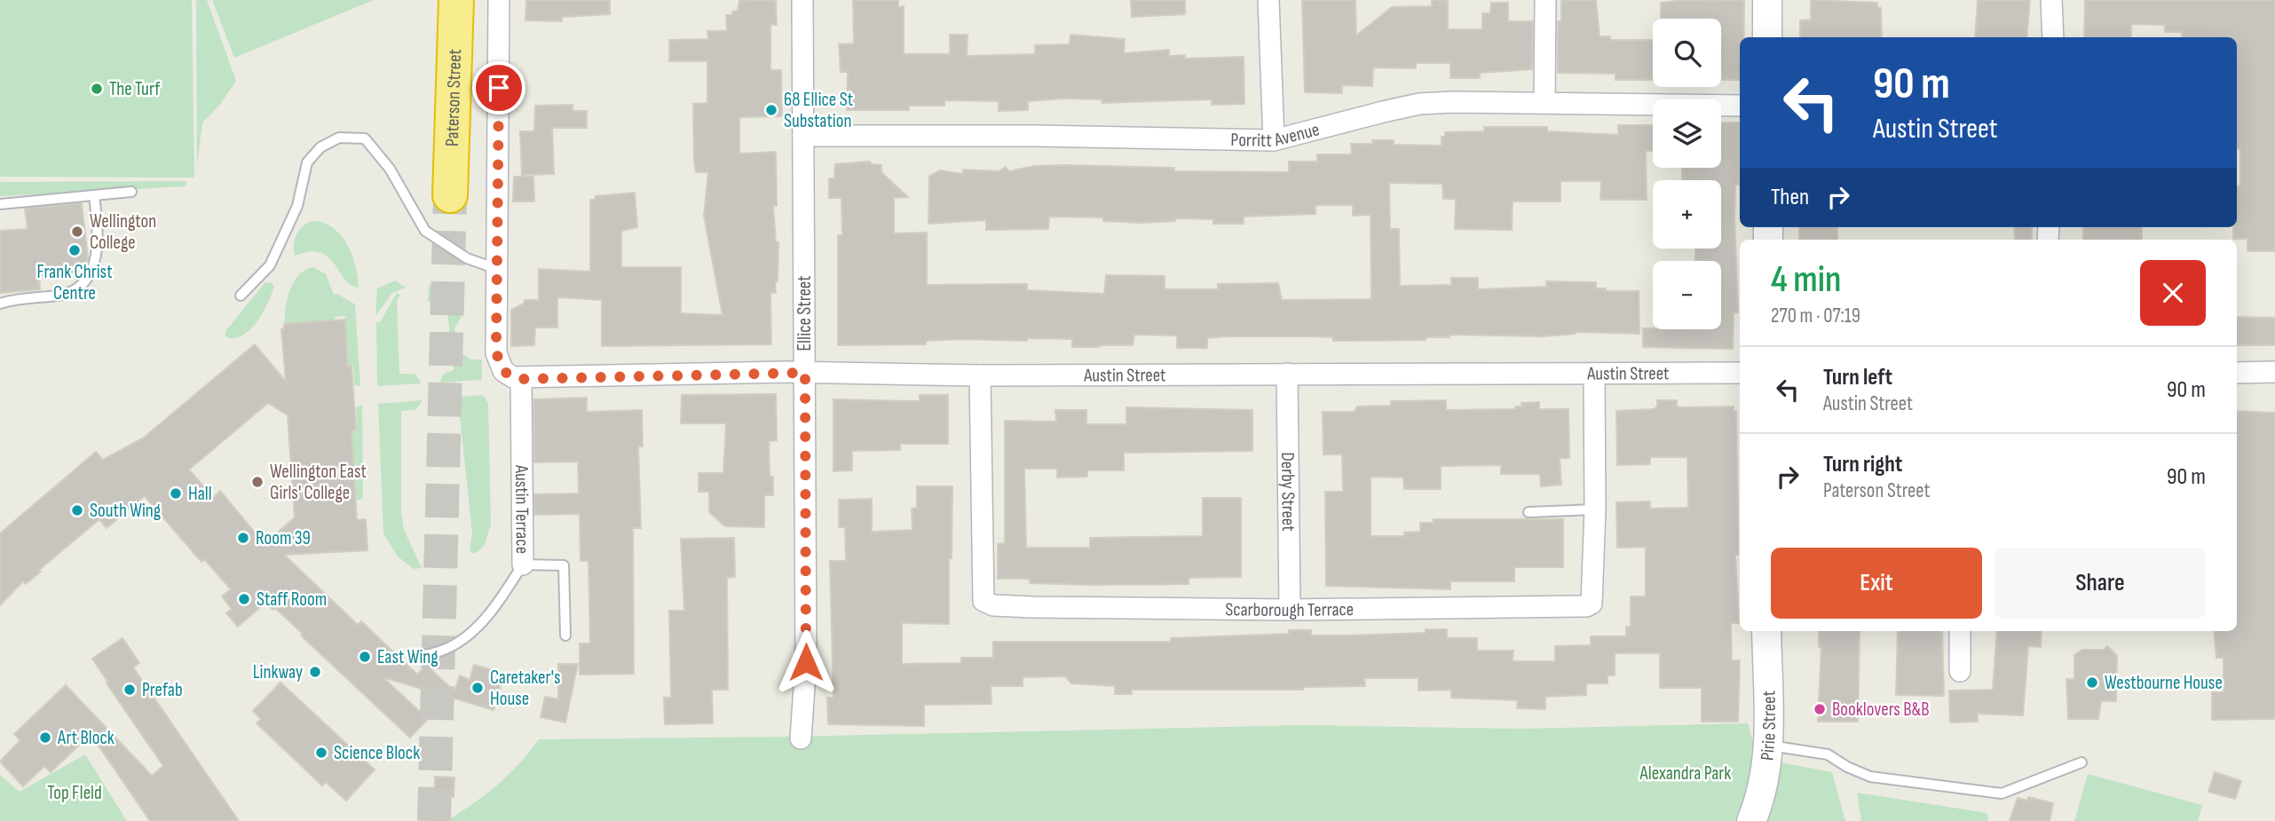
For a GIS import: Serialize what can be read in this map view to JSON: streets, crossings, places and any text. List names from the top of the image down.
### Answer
{
  "streets": {
    "highway": ["Paterson Street"],
    "street": [
      "Porritt Avenue",
      "Ellice Street",
      "Austin Street",
      "Derby Street",
      "Austin Terrace",
      "Scarborough Terrace",
      "Pirie Street"
    ]
  },
  "crossings": [
    ["Porritt Avenue", "Ellice Street"],
    ["Ellice Street", "Austin Street"],
    ["Austin Street", "Derby Street"],
    ["Austin Street", "Austin Terrace"],
    ["Austin Street", "Scarborough Terrace"],
    ["Derby Street", "Scarborough Terrace"]
  ],
  "parks": ["Alexandra Park", "Top FIeld"],
  "places": [
    "The Turf",
    "68 Ellice St Substation",
    "Wellington College",
    "Frank Christ Centre",
    "Wellington East Girls' College",
    "Hall",
    "South Wing",
    "Room 39",
    "Staff Room",
    "East Wing",
    "Linkway",
    "Westbourne House",
    "Caretaker's House",
    "Prefab",
    "Booklovers B&B",
    "Art Block",
    "Science Block"
  ],
  "page": {
    "map_buttons": ["+", "−"],
    "turn": ["90 m", "Austin Street"],
    "then": "Then",
    "heading": ["4 min", "270 m · 07:19"],
    "list": [
      {
        "name": "Turn left",
        "note": "Austin Street",
        "value": "90 m"
      },
      {
        "name": "Turn right",
        "note": "Paterson Street",
        "value": "90 m"
      }
    ],
    "buttons": ["Exit", "Share"]
  }
}
